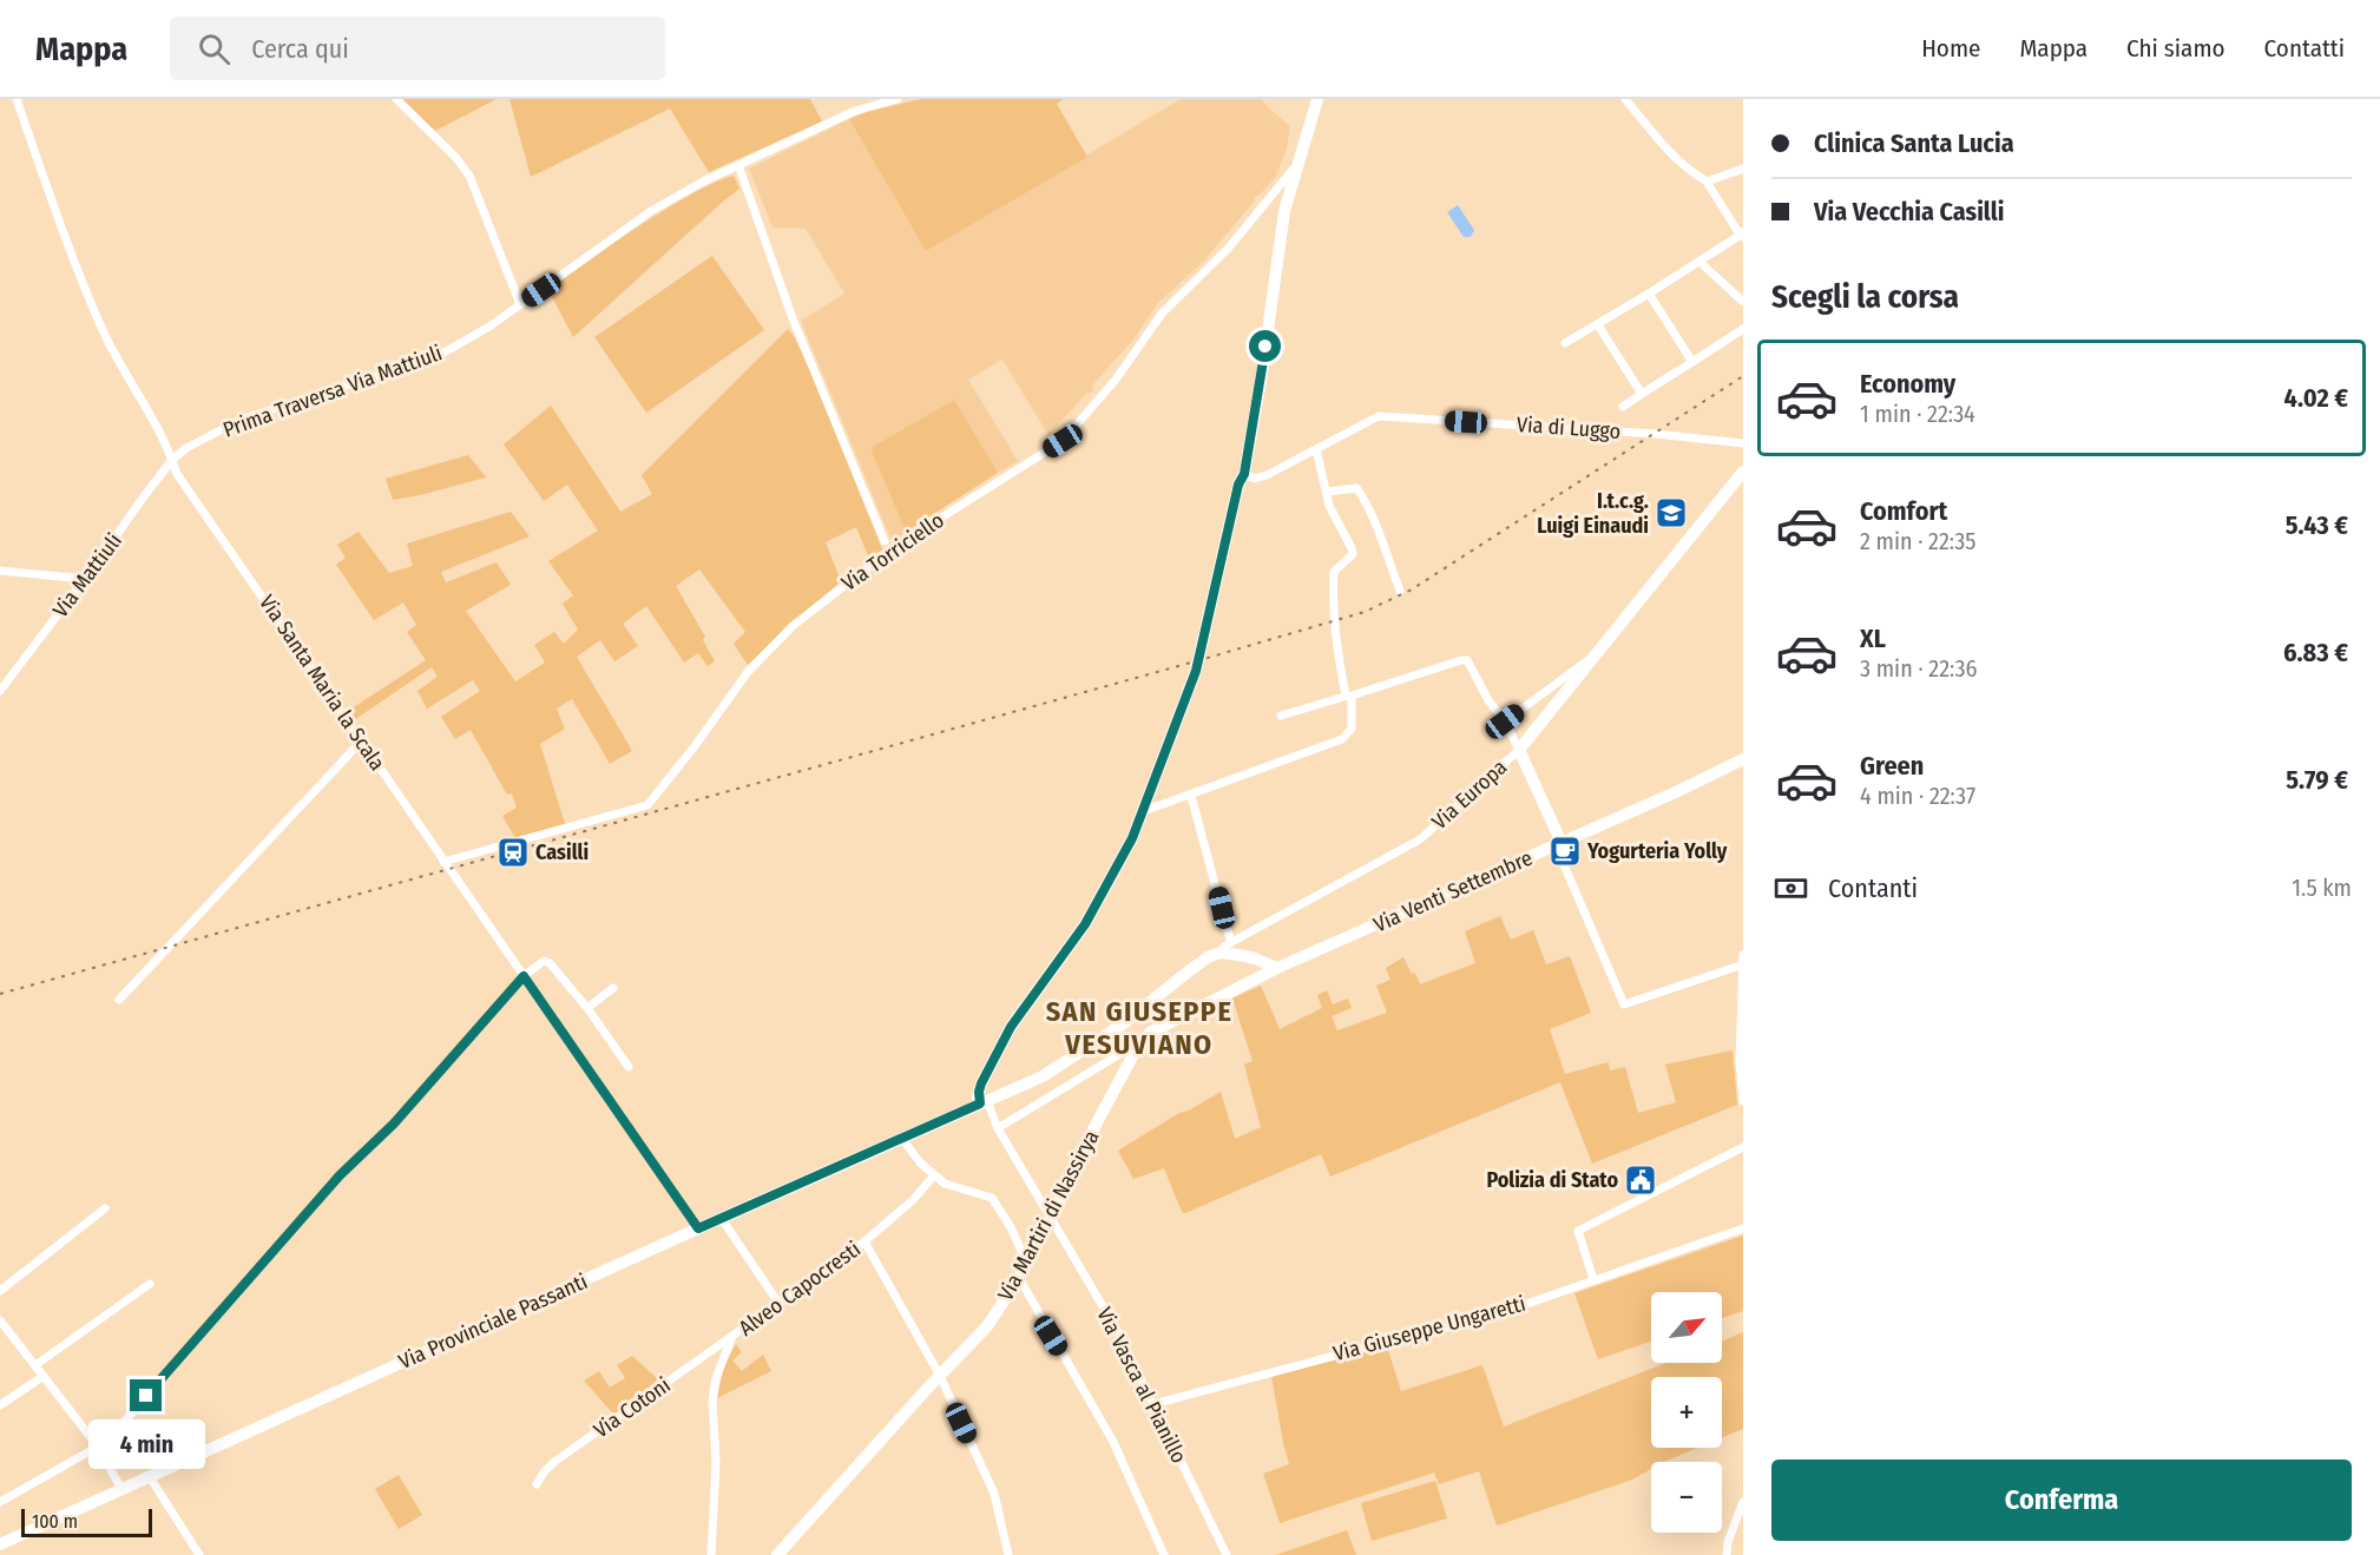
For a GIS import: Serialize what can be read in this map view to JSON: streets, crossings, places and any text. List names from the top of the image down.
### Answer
{
  "streets": {
    "main road": [
      "Via Europa",
      "Via Venti Settembre",
      "Via Martiri di Nassirya",
      "Via Provinciale Passanti"
    ],
    "street": [
      "Prima Traversa Via Mattiuli",
      "Via di Luggo",
      "Via Torriciello",
      "Via Mattiuli",
      "Via Santa Maria la Scala",
      "Alveo Capocresti",
      "Via Giuseppe Ungaretti",
      "Via Vasca al Pianillo",
      "Via Cotoni"
    ]
  },
  "crossings": [
    ["Prima Traversa Via Mattiuli", "Via Torriciello"],
    ["Prima Traversa Via Mattiuli", "Via Mattiuli"],
    ["Prima Traversa Via Mattiuli", "Via Santa Maria la Scala"],
    ["Via Torriciello", "Via Santa Maria la Scala"],
    ["Via Mattiuli", "Via Santa Maria la Scala"],
    ["Via Santa Maria la Scala", "Via Provinciale Passanti"],
    ["Via Europa", "Via Provinciale Passanti"],
    ["Via Venti Settembre", "Via Martiri di Nassirya"],
    ["Via Martiri di Nassirya", "Via Vasca al Pianillo"],
    ["Alveo Capocresti", "Via Cotoni"],
    ["Via Provinciale Passanti", "Via Vasca al Pianillo"],
    ["Via Giuseppe Ungaretti", "Via Vasca al Pianillo"]
  ],
  "districts": ["SAN GIUSEPPE VESUVIANO"],
  "places": {
    "school or university": ["I.t.c.g. Luigi Einaudi"],
    "cafe": ["Yogurteria Yolly"],
    "station": ["Casilli"],
    "public building": ["Polizia di Stato"]
  },
  "scale_bar": "100 m",
  "north": "top right",
  "page": {
    "header": "Mappa",
    "search": "Cerca qui",
    "nav": [
      "Home",
      "Mappa",
      "Chi siamo",
      "Contatti"
    ],
    "banner": ["Clinica Santa Lucia", "Via Vecchia Casilli"],
    "heading": "Scegli la corsa",
    "list": [
      {
        "name": "Economy",
        "note": "1 min · 22:34",
        "value": "4.02 €"
      },
      {
        "name": "Comfort",
        "note": "2 min · 22:35",
        "value": "5.43 €"
      },
      {
        "name": "XL",
        "note": "3 min · 22:36",
        "value": "6.83 €"
      },
      {
        "name": "Green",
        "note": "4 min · 22:37",
        "value": "5.79 €"
      }
    ],
    "pay": ["Contanti", "1.5 km"],
    "map_buttons": ["+", "−"],
    "bubble": "4 min",
    "buttons": "Conferma",
    "scale": "100 m"
  }
}
